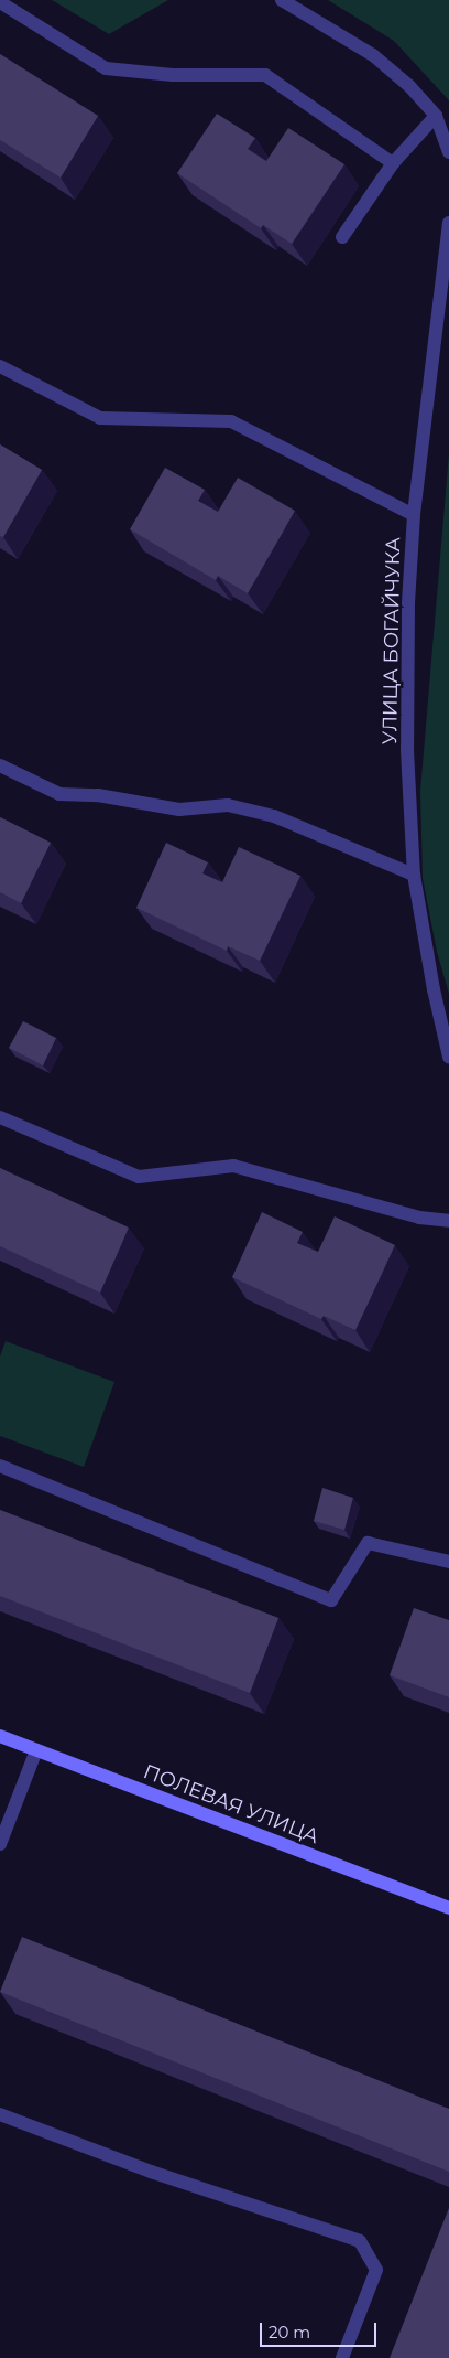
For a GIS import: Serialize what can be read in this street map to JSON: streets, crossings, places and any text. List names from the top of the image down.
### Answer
{
  "streets": {
    "street": ["УЛИЦА БОГАЙЧУКА", "ПОЛЕВАЯ УЛИЦА"]
  },
  "scale_bar": "20 m"
}
